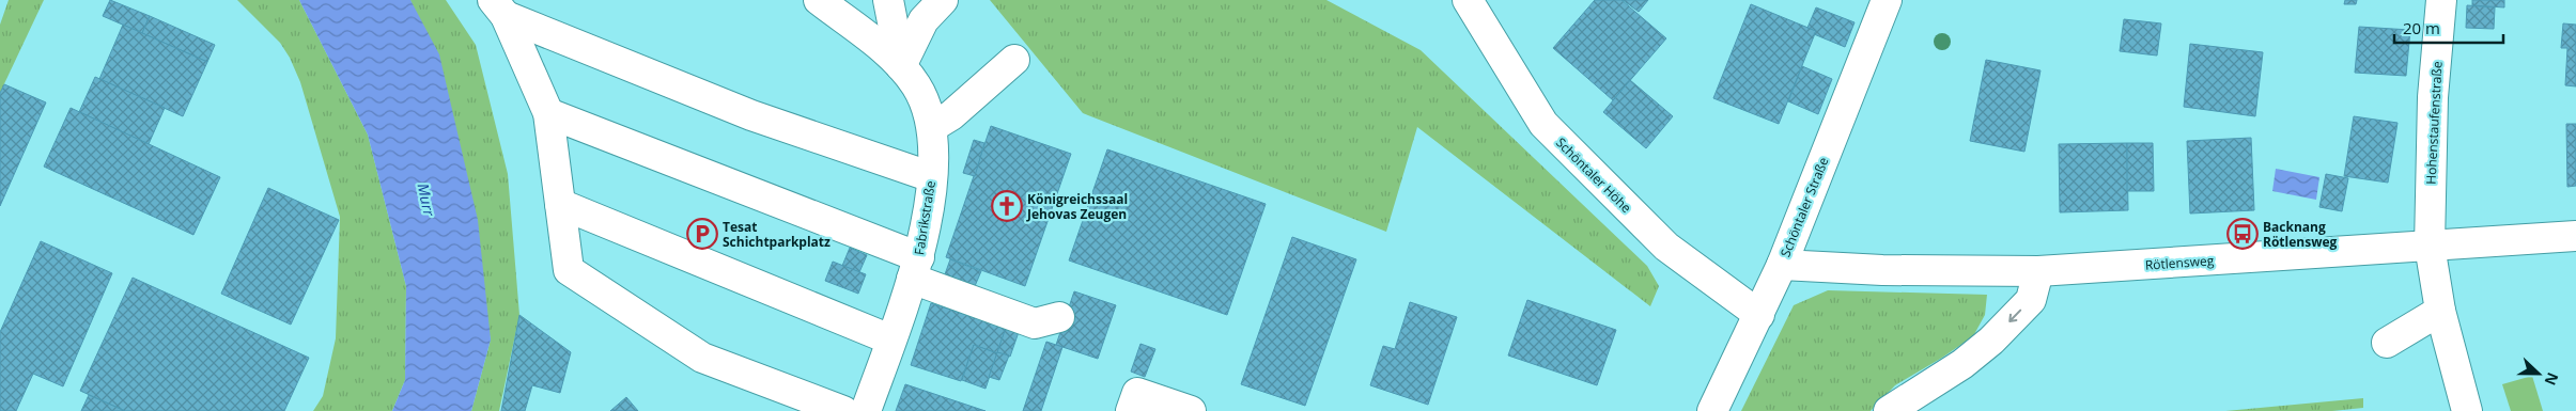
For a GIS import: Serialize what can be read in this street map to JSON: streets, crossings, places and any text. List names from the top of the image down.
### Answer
{
  "streets": {
    "street": [
      "Hohenstaufenstraße",
      "Schöntaler Höhe",
      "Schöntaler Straße",
      "Fabrikstraße",
      "Rötlensweg"
    ]
  },
  "crossings": [
    ["Hohenstaufenstraße", "Rötlensweg"],
    ["Schöntaler Höhe", "Schöntaler Straße"],
    ["Schöntaler Straße", "Rötlensweg"]
  ],
  "water": ["Murr"],
  "places": {
    "church": ["Königreichssaal Jehovas Zeugen"],
    "parking": ["Tesat Schichtparkplatz"],
    "bus stop": ["Backnang Rötlensweg"]
  },
  "scale_bar": "20 m",
  "north": "right"
}
